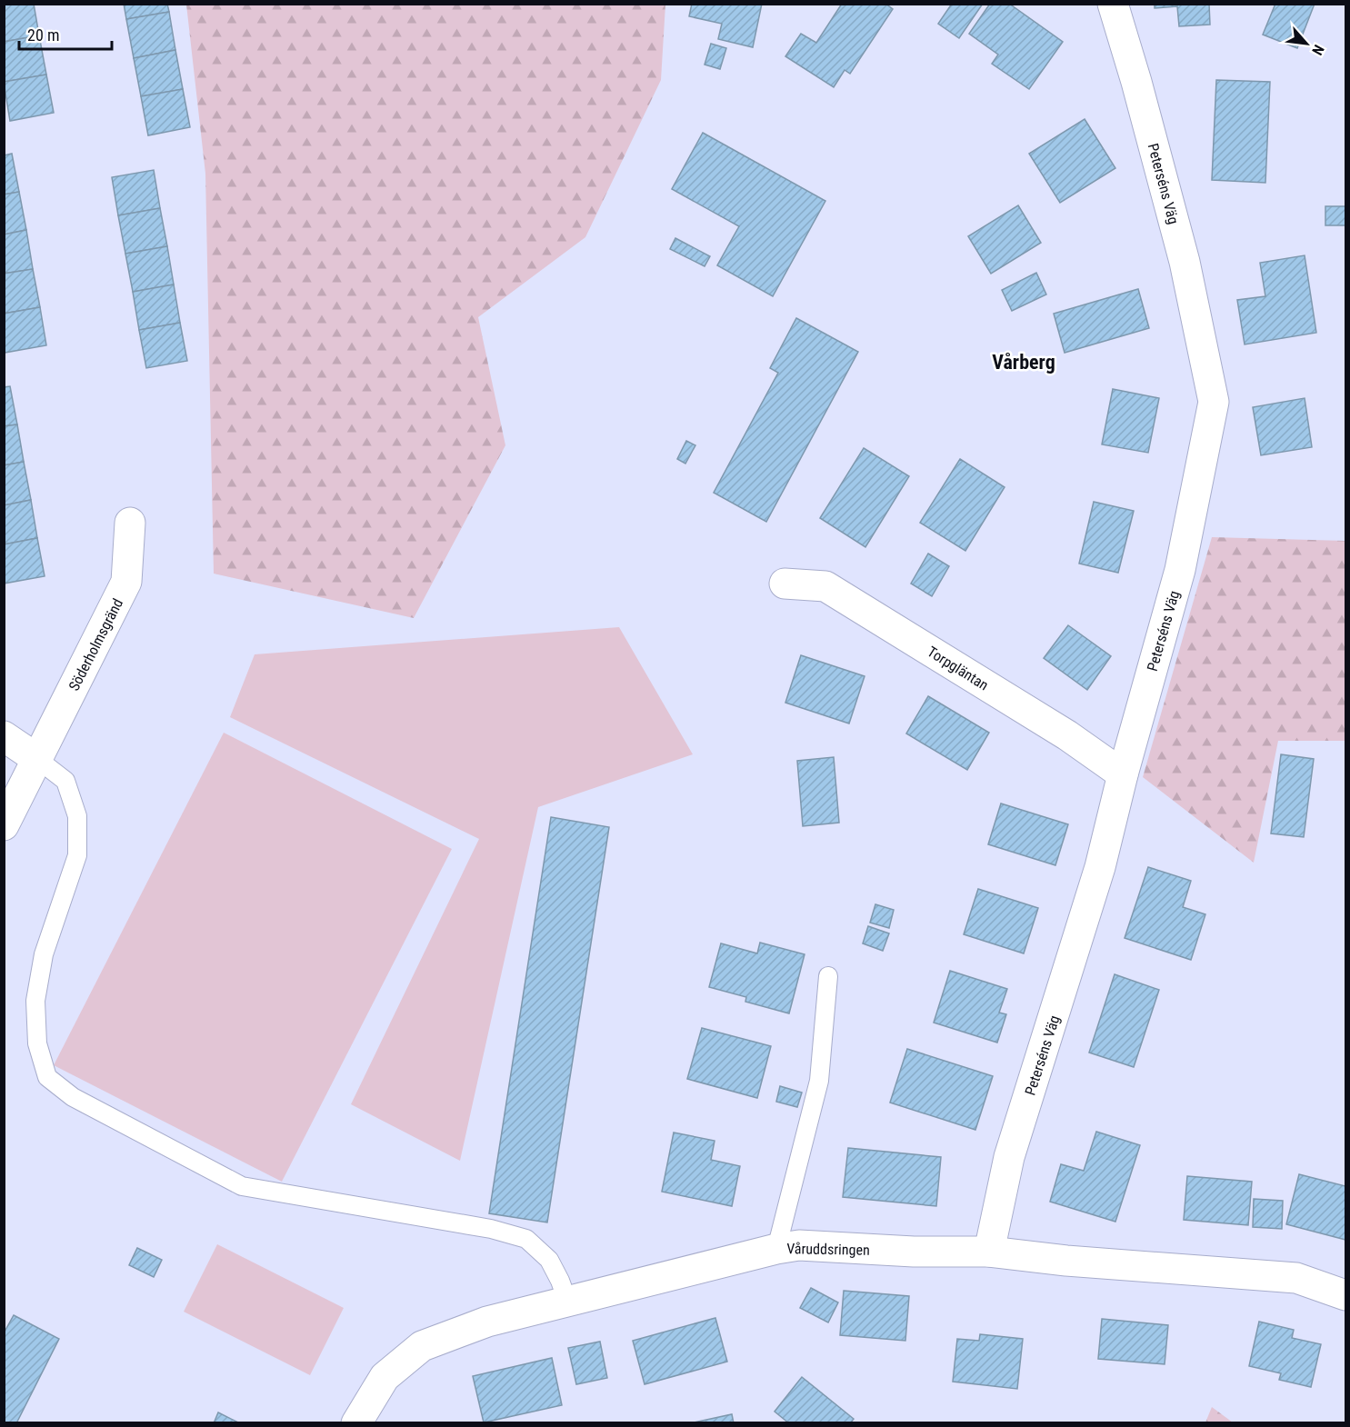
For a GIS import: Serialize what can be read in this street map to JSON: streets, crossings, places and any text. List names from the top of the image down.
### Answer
{
  "streets": {
    "street": [
      "Peterséns Väg",
      "Söderholmsgränd",
      "Torpgläntan",
      "Våruddsringen"
    ]
  },
  "crossings": [
    ["Peterséns Väg", "Torpgläntan"],
    ["Peterséns Väg", "Våruddsringen"]
  ],
  "districts": ["Vårberg"],
  "scale_bar": "20 m",
  "north": "bottom right"
}
